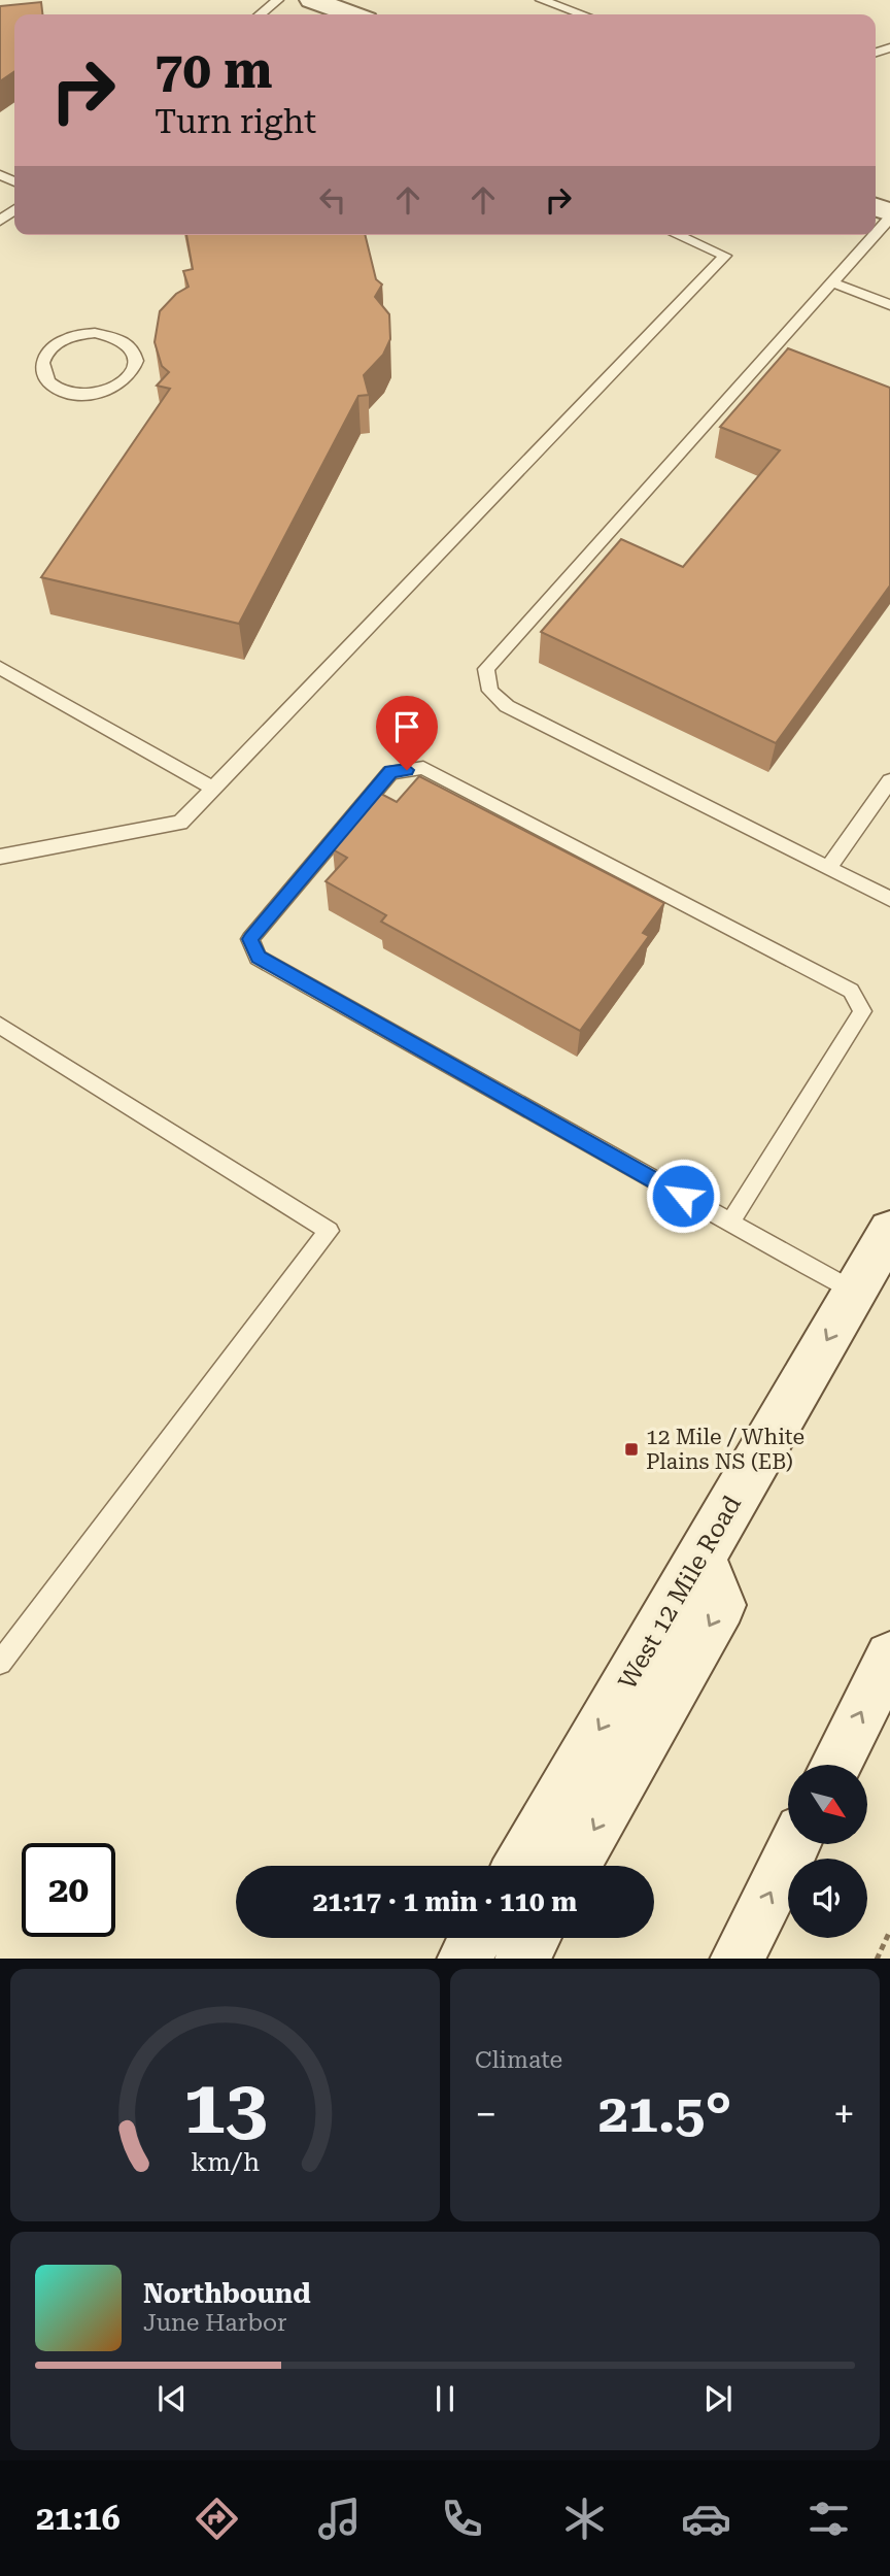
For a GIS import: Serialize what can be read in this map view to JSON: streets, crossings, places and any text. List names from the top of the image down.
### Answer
{
  "streets": {
    "main road": ["West 12 Mile Road"]
  },
  "places": {
    "transit": ["12 Mile / White Plains NS (EB)"]
  },
  "north": "bottom right",
  "page": {
    "turn": ["70 m", "Turn right"],
    "limit": "20",
    "trip": "21:17 · 1 min · 110 m",
    "tile": "Climate",
    "heat": ["−", "21.5°", "+"],
    "song": ["Northbound", "June Harbor"],
    "tabs": "21:16",
    "gauge": ["13", "km/h"]
  }
}
